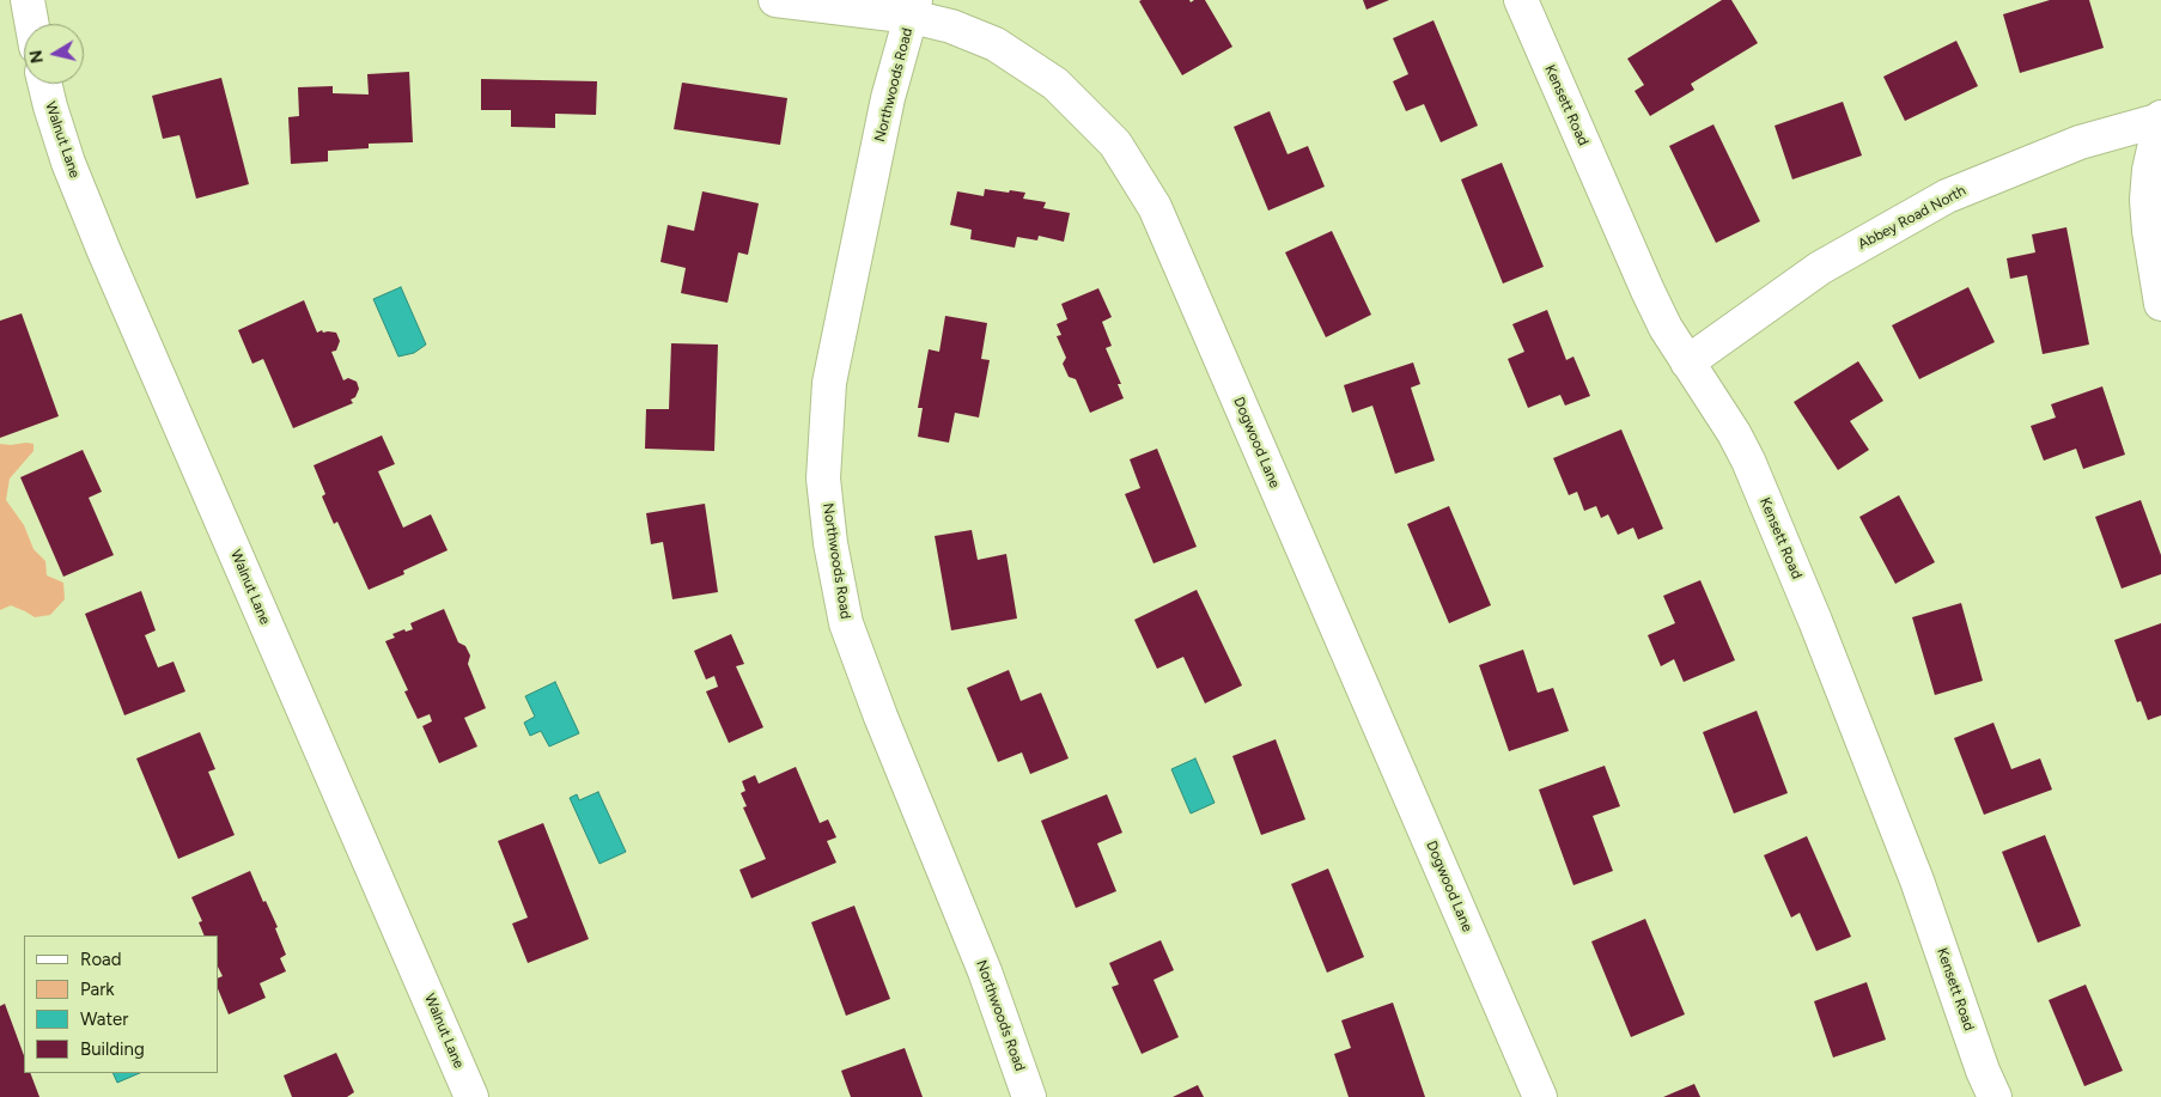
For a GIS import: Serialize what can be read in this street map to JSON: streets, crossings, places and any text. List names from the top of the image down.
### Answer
{
  "streets": {
    "street": [
      "Northwoods Road",
      "Kensett Road",
      "Walnut Lane",
      "Abbey Road North",
      "Dogwood Lane"
    ]
  },
  "crossings": [
    ["Northwoods Road", "Dogwood Lane"],
    ["Kensett Road", "Abbey Road North"]
  ],
  "legend": [
    "Road",
    "Park",
    "Water",
    "Building"
  ],
  "north": "left"
}
